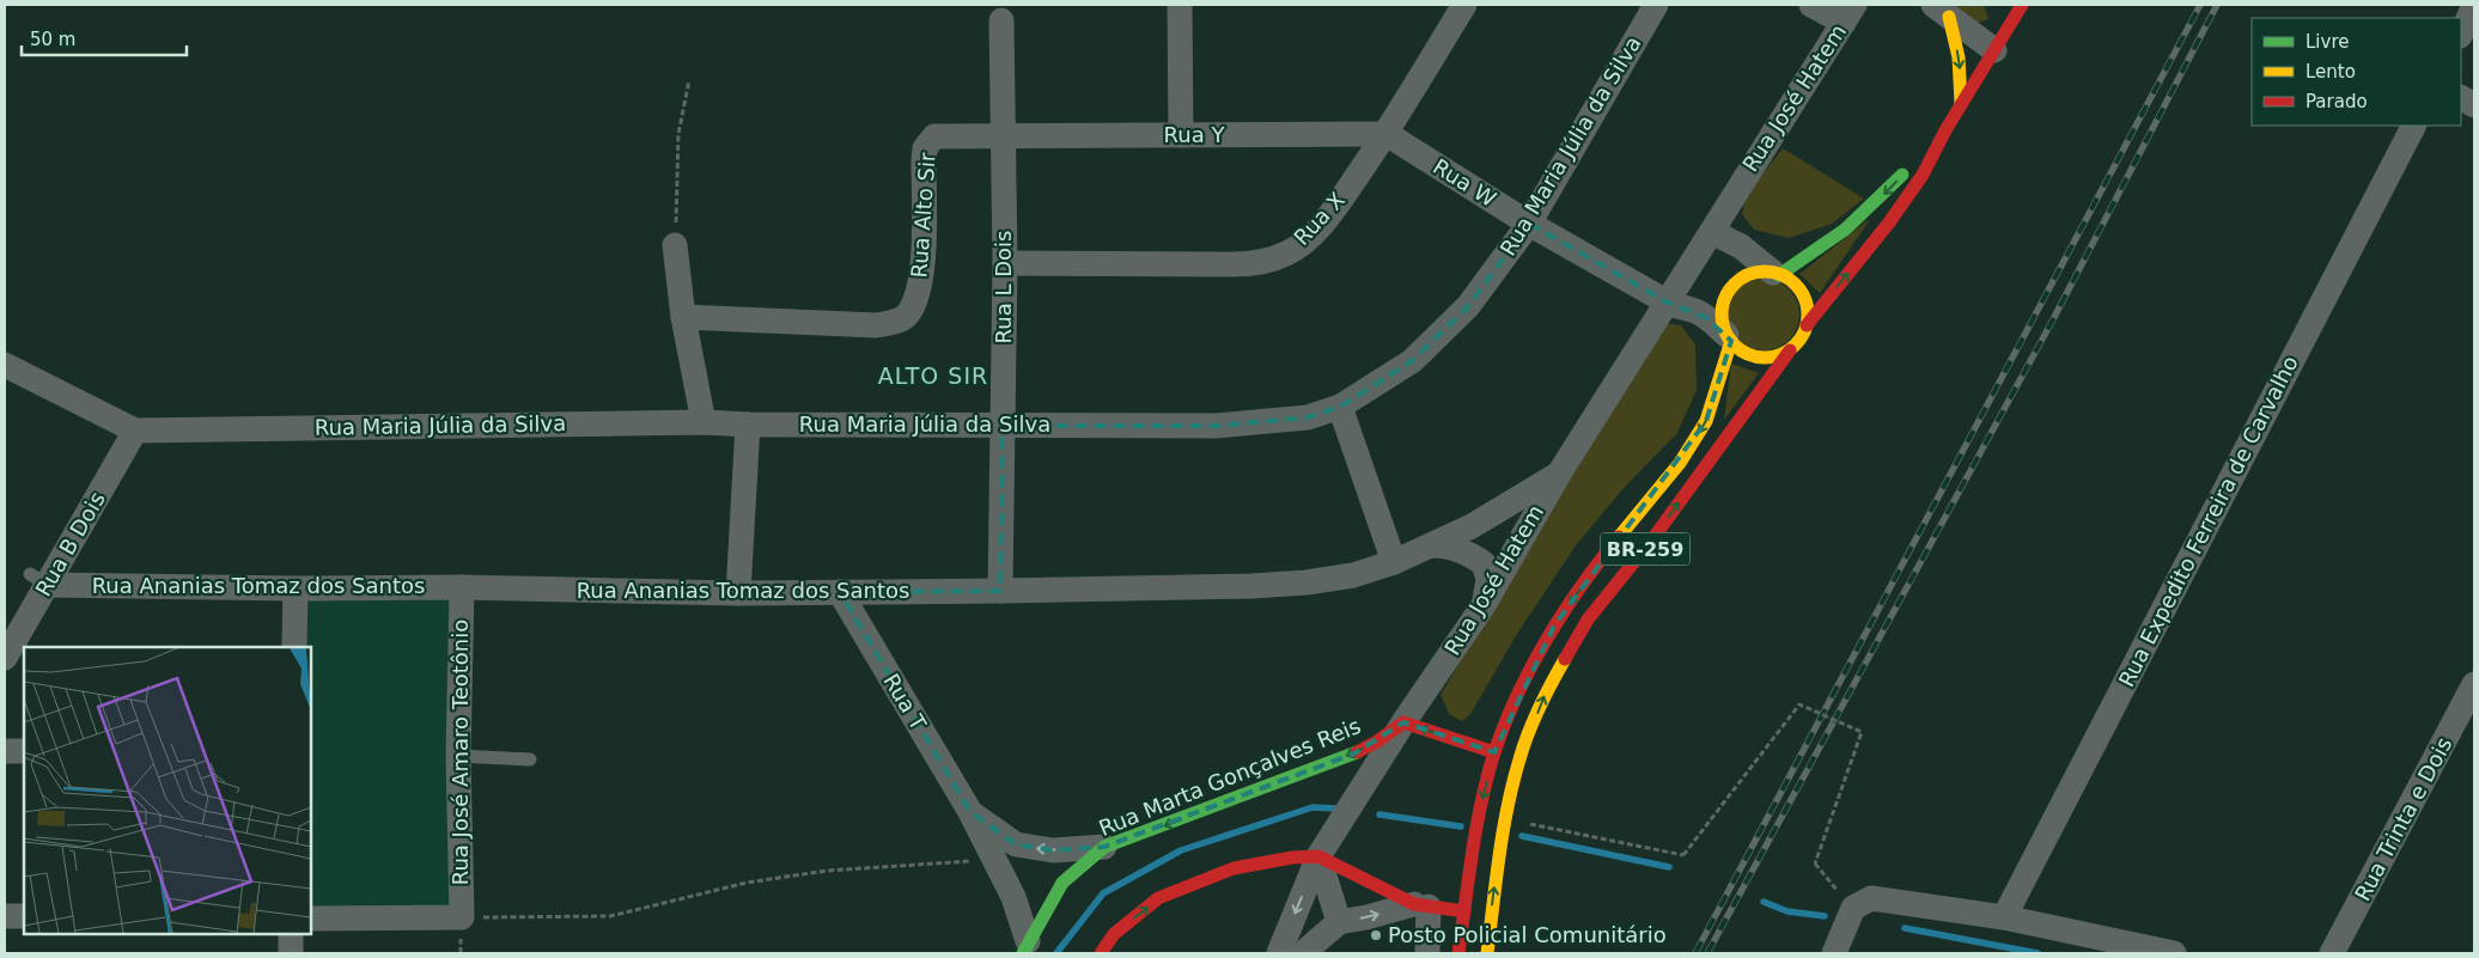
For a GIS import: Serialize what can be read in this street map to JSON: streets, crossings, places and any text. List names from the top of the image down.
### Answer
{
  "streets": {
    "main road": ["BR-259", "Rua Marta Gonçalves Reis"],
    "street": [
      "Rua José Hatem",
      "Rua Y",
      "Rua Maria Júlia da Silva",
      "Rua W",
      "Rua Alto Sir",
      "Rua X",
      "Rua L Dois",
      "Rua Expedito Ferreira de Carvalho",
      "Rua B Dois",
      "Rua Ananias Tomaz dos Santos",
      "Rua T",
      "Rua José Amaro Teotônio",
      "Rua Trinta e Dois"
    ]
  },
  "crossings": [
    ["Rua José Hatem", "Rua W"],
    ["Rua José Hatem", "BR-259"],
    ["Rua José Hatem", "Rua Ananias Tomaz dos Santos"],
    ["Rua José Hatem", "Rua Marta Gonçalves Reis"],
    ["Rua Y", "Rua W"],
    ["Rua Y", "Rua Alto Sir"],
    ["Rua Y", "Rua X"],
    ["Rua Y", "Rua L Dois"],
    ["Rua Maria Júlia da Silva", "Rua W"],
    ["Rua Maria Júlia da Silva", "Rua L Dois"],
    ["Rua Maria Júlia da Silva", "Rua B Dois"],
    ["Rua W", "Rua X"],
    ["Rua Alto Sir", "Rua L Dois"],
    ["Rua X", "Rua L Dois"],
    ["Rua L Dois", "Rua Ananias Tomaz dos Santos"],
    ["Rua B Dois", "Rua Ananias Tomaz dos Santos"],
    ["Rua Ananias Tomaz dos Santos", "Rua T"],
    ["Rua Ananias Tomaz dos Santos", "Rua José Amaro Teotônio"],
    ["Rua T", "Rua Marta Gonçalves Reis"]
  ],
  "districts": ["ALTO SIR"],
  "places": ["Posto Policial Comunitário"],
  "legend": ["Livre", "Lento", "Parado"],
  "scale_bar": "50 m"
}
